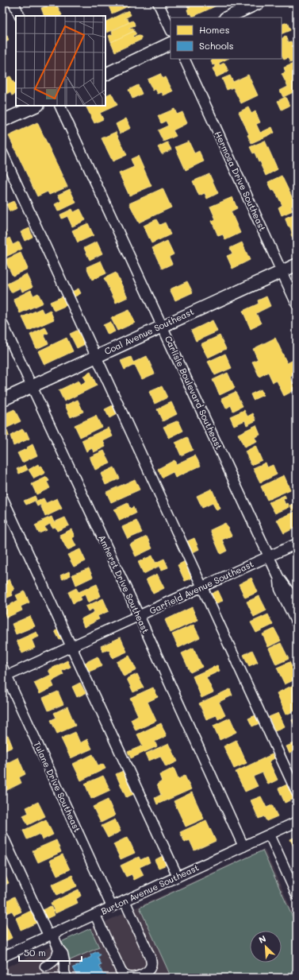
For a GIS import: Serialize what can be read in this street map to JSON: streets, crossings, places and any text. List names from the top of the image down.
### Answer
{
  "streets": {
    "main road": ["Coal Avenue Southeast"],
    "street": [
      "Hermosa Drive Southeast",
      "Carlisle Boulevard Southeast",
      "Amherst Drive Southeast",
      "Garfield Avenue Southeast",
      "Tulane Drive Southeast",
      "Burton Avenue Southeast"
    ]
  },
  "crossings": [
    ["Hermosa Drive Southeast", "Coal Avenue Southeast"],
    ["Coal Avenue Southeast", "Carlisle Boulevard Southeast"],
    ["Coal Avenue Southeast", "Amherst Drive Southeast"],
    ["Carlisle Boulevard Southeast", "Garfield Avenue Southeast"],
    ["Amherst Drive Southeast", "Garfield Avenue Southeast"],
    ["Amherst Drive Southeast", "Burton Avenue Southeast"],
    ["Garfield Avenue Southeast", "Tulane Drive Southeast"],
    ["Tulane Drive Southeast", "Burton Avenue Southeast"]
  ],
  "legend": ["Homes", "Schools"],
  "scale_bar": "50 m",
  "north": "top left"
}
